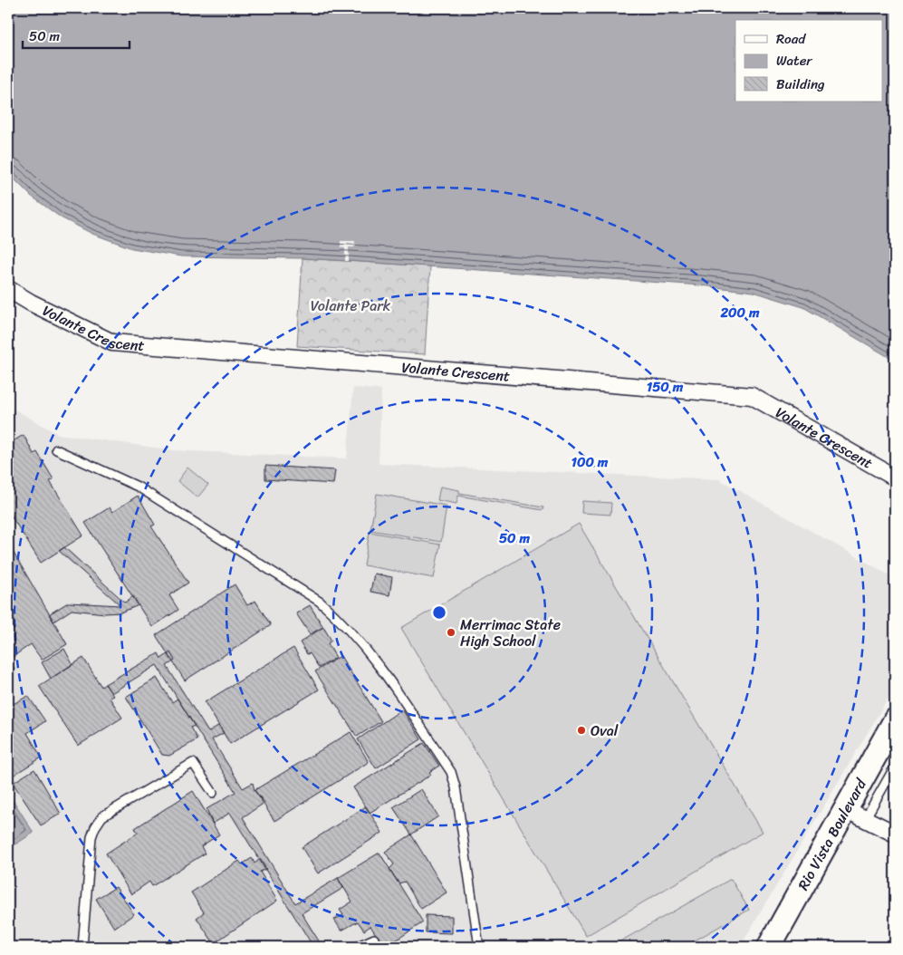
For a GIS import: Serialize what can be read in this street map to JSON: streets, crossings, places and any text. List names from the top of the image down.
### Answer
{
  "streets": {
    "street": ["Volante Crescent", "Rio Vista Boulevard"]
  },
  "parks": ["Volante Park"],
  "places": ["Merrimac State High School", "Oval"],
  "legend": ["Road", "Water", "Building"],
  "scale_bar": "50 m",
  "rings": [
    "200 m",
    "150 m",
    "100 m",
    "50 m"
  ]
}
